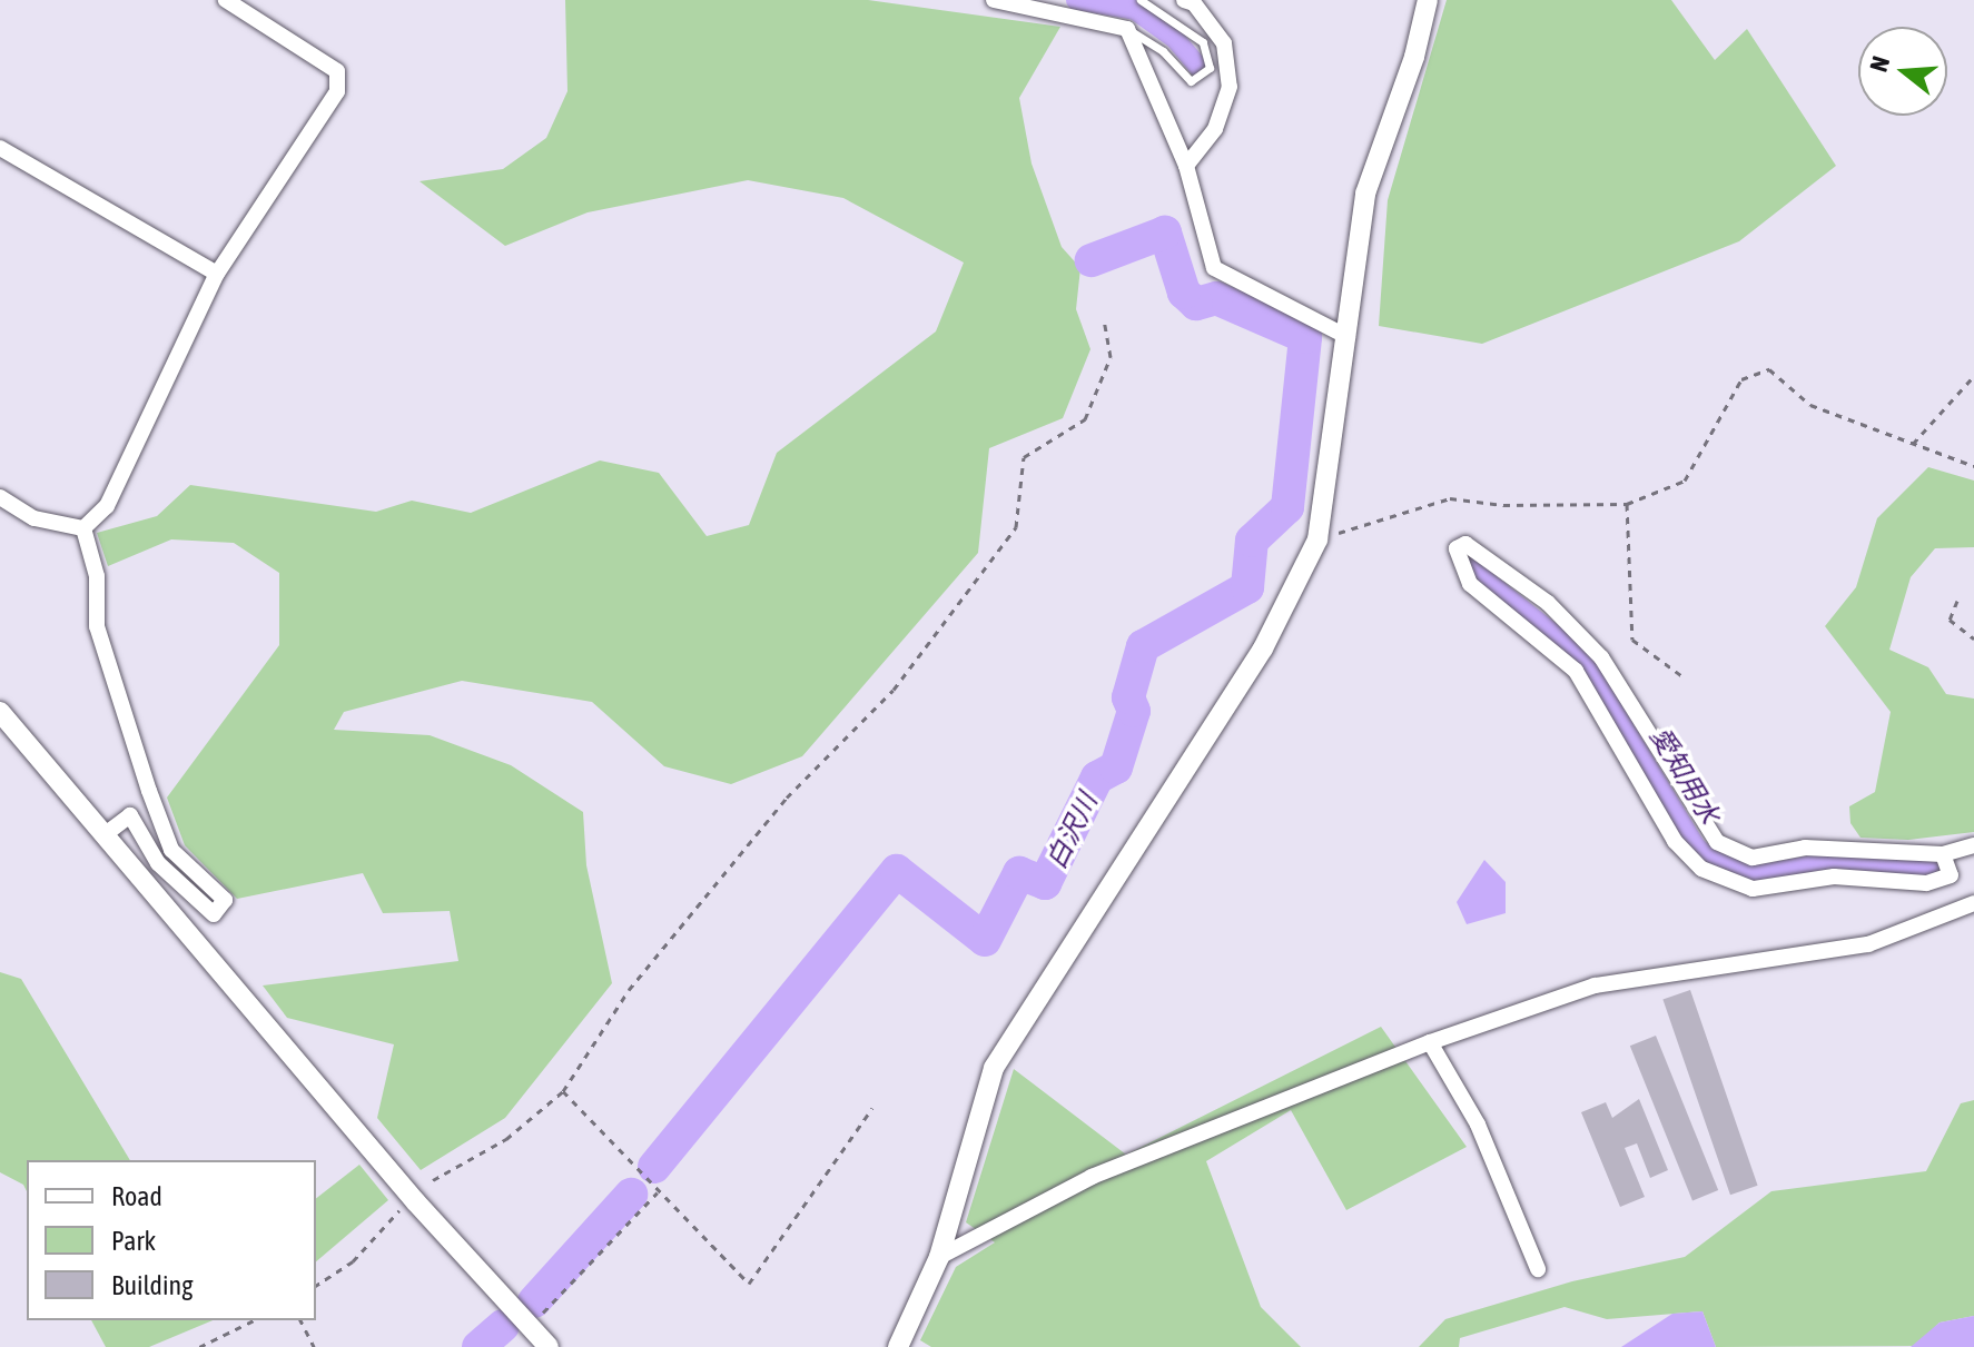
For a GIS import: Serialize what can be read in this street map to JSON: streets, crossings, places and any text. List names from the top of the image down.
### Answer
{
  "water": ["愛知用水", "白沢川"],
  "legend": ["Road", "Park", "Building"],
  "north": "left"
}
